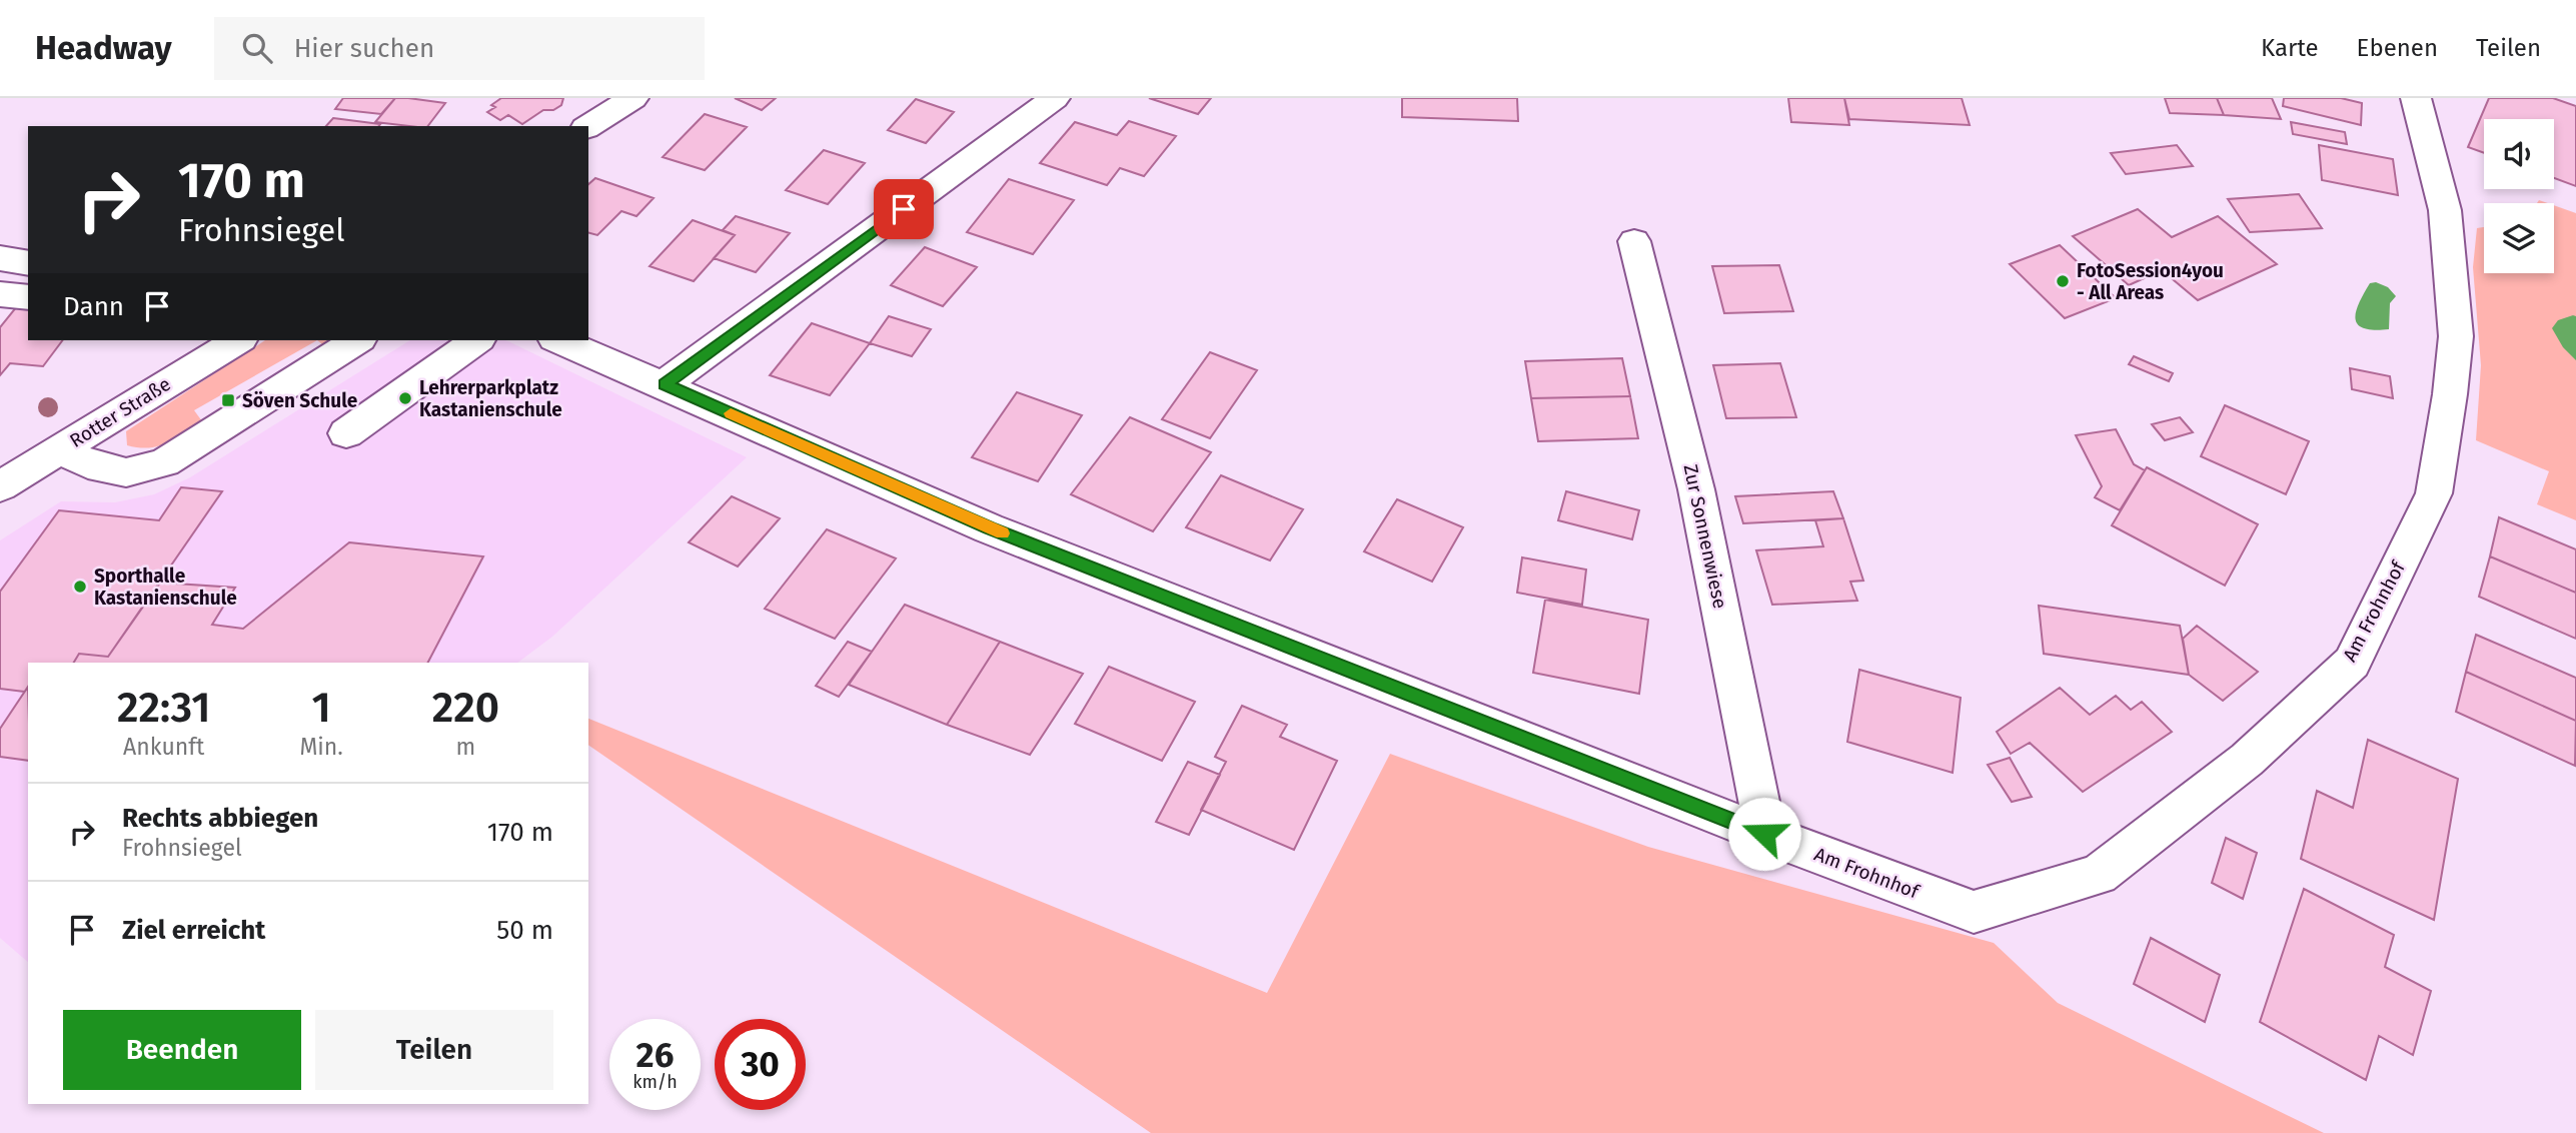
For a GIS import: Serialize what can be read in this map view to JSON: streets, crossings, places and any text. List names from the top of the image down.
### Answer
{
  "streets": {
    "street": ["Rotter Straße", "Zur Sonnenwiese", "Am Frohnhof"]
  },
  "crossings": [
    ["Zur Sonnenwiese", "Am Frohnhof"]
  ],
  "places": {
    "other": ["FotoSession4you - All Areas", "Lehrerparkplatz Kastanienschule", "Sporthalle Kastanienschule"],
    "transit": ["Söven Schule"]
  },
  "page": {
    "header": "Headway",
    "search": "Hier suchen",
    "nav": ["Karte", "Ebenen", "Teilen"],
    "turn": ["170 m", "Frohnsiegel"],
    "then": "Dann",
    "eta": [
      "22:31",
      "Ankunft",
      "1",
      "Min.",
      "220",
      "m"
    ],
    "list": [
      {
        "name": "Rechts abbiegen",
        "note": "Frohnsiegel",
        "value": "170 m"
      },
      {
        "name": "Ziel erreicht",
        "value": "50 m"
      }
    ],
    "buttons": ["Beenden", "Teilen"],
    "speed": "26 km/h",
    "limit": "30"
  }
}
